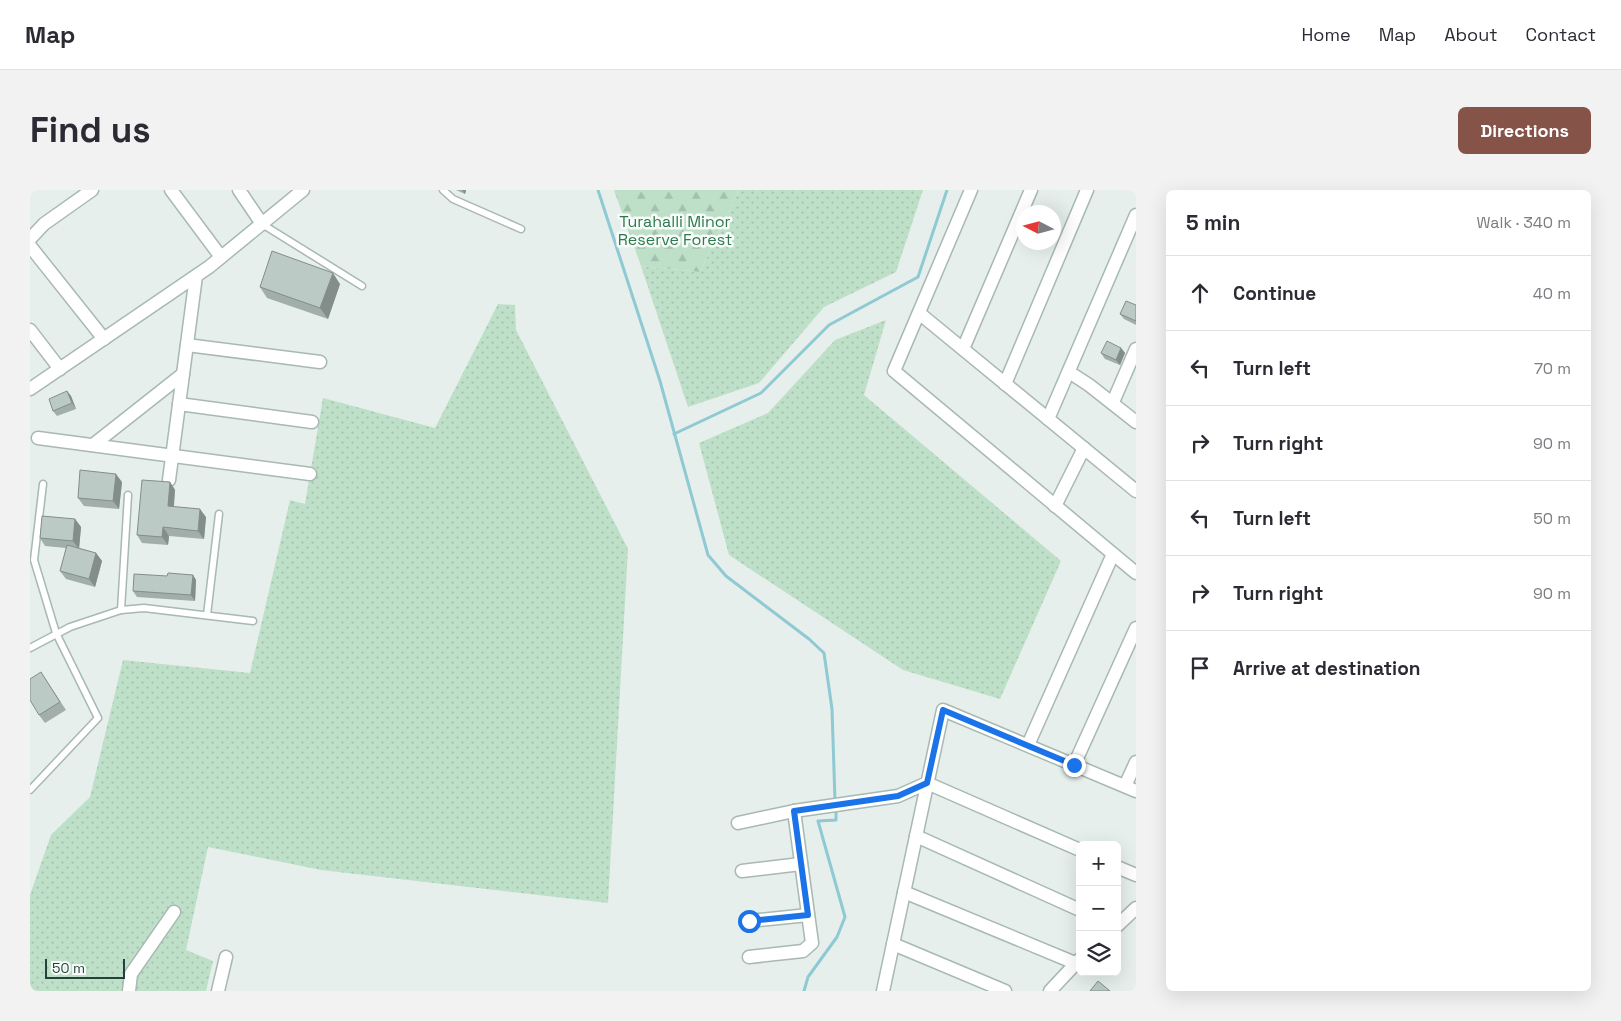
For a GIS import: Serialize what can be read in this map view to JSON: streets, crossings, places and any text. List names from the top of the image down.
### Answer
{
  "parks": ["Turahalli Minor Reserve Forest"],
  "scale_bar": "50 m",
  "north": "left",
  "page": {
    "header": "Map",
    "nav": [
      "Home",
      "Map",
      "About",
      "Contact"
    ],
    "buttons": "Directions",
    "title": "Find us",
    "heading": ["5 min", "Walk · 340 m"],
    "list": [
      ["Continue", "40 m"],
      ["Turn left", "70 m"],
      ["Turn right", "90 m"],
      ["Turn left", "50 m"],
      ["Turn right", "90 m"],
      "Arrive at destination"
    ],
    "map_buttons": ["+", "−"],
    "scale": "50 m"
  }
}
